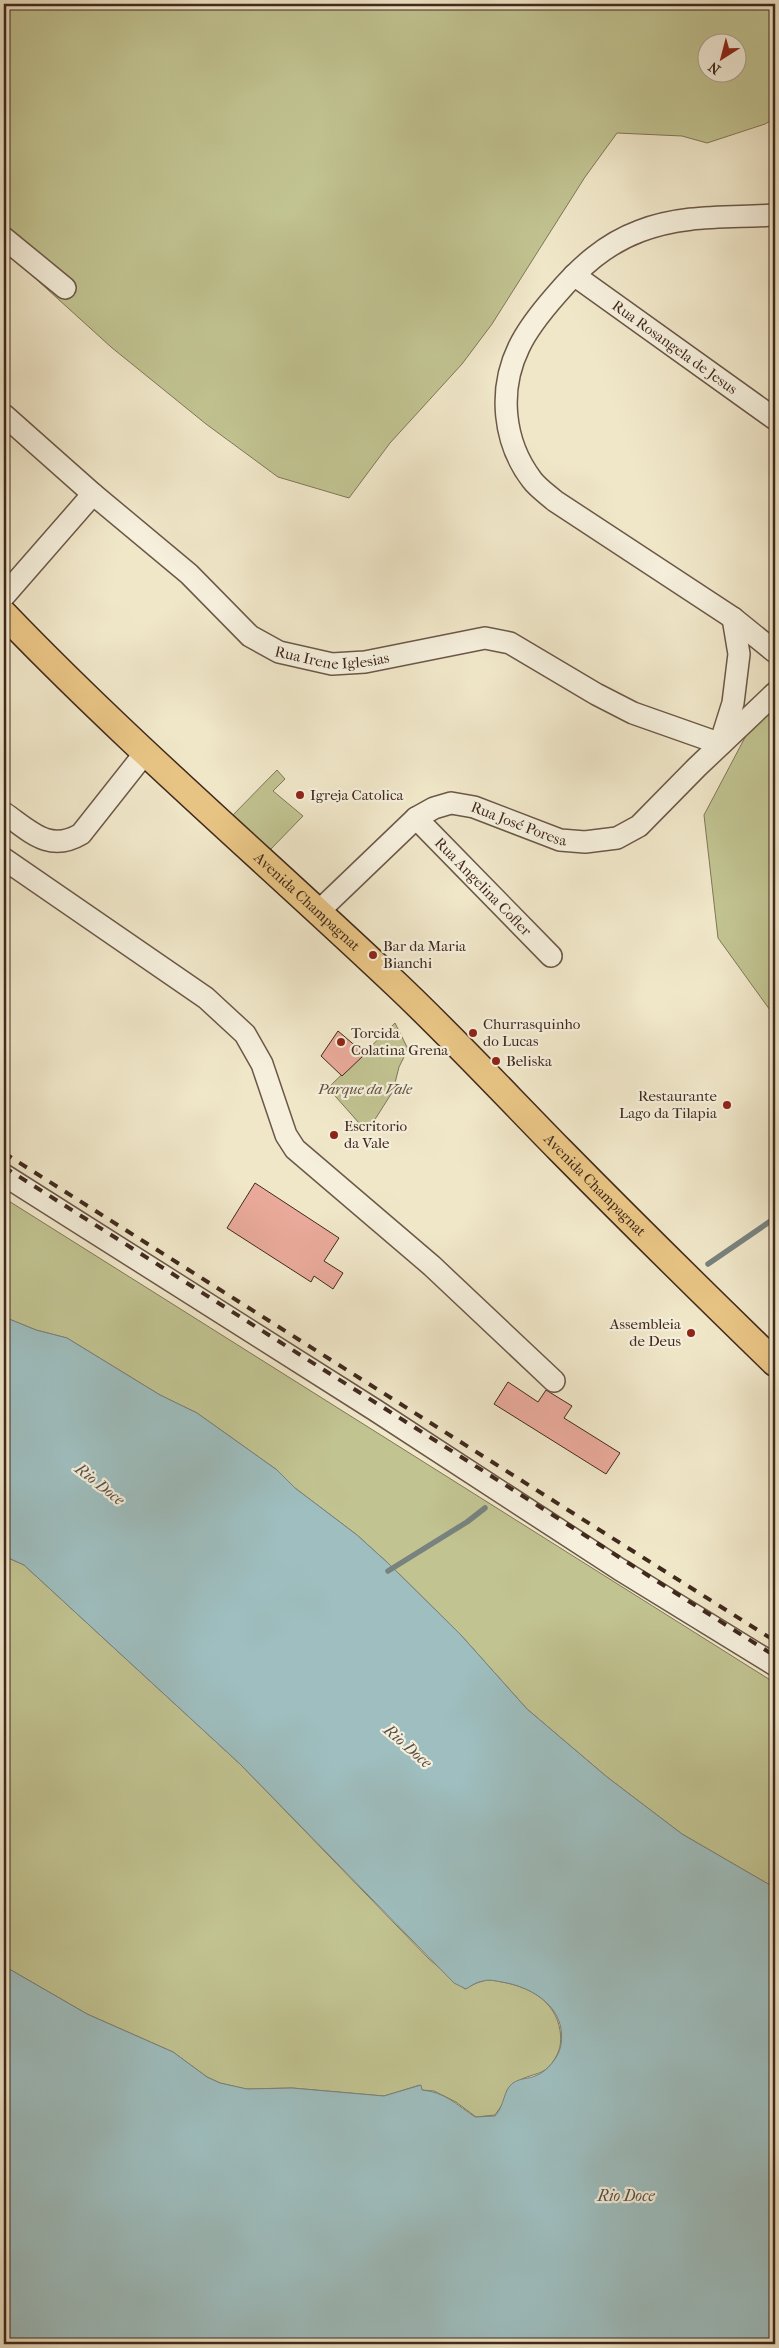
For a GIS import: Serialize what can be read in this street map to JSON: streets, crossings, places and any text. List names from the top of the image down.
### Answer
{
  "streets": {
    "main road": ["Avenida Champagnat"],
    "street": [
      "Rua Rosangela de Jesus",
      "Rua Irene Iglesias",
      "Rua José Poresa",
      "Rua Angelina Cofler"
    ]
  },
  "crossings": [
    ["Rua Irene Iglesias", "Rua José Poresa"],
    ["Rua José Poresa", "Rua Angelina Cofler"],
    ["Rua José Poresa", "Avenida Champagnat"]
  ],
  "water": ["Rio Doce"],
  "parks": ["Parque da Vale"],
  "places": [
    "Igreja Catolica",
    "Bar da Maria Bianchi",
    "Churrasquinho do Lucas",
    "Torcida Colatina Grena",
    "Beliska",
    "Restaurante Lago da Tilapia",
    "Escritorio da Vale",
    "Assembleia de Deus"
  ],
  "north": "bottom left"
}
